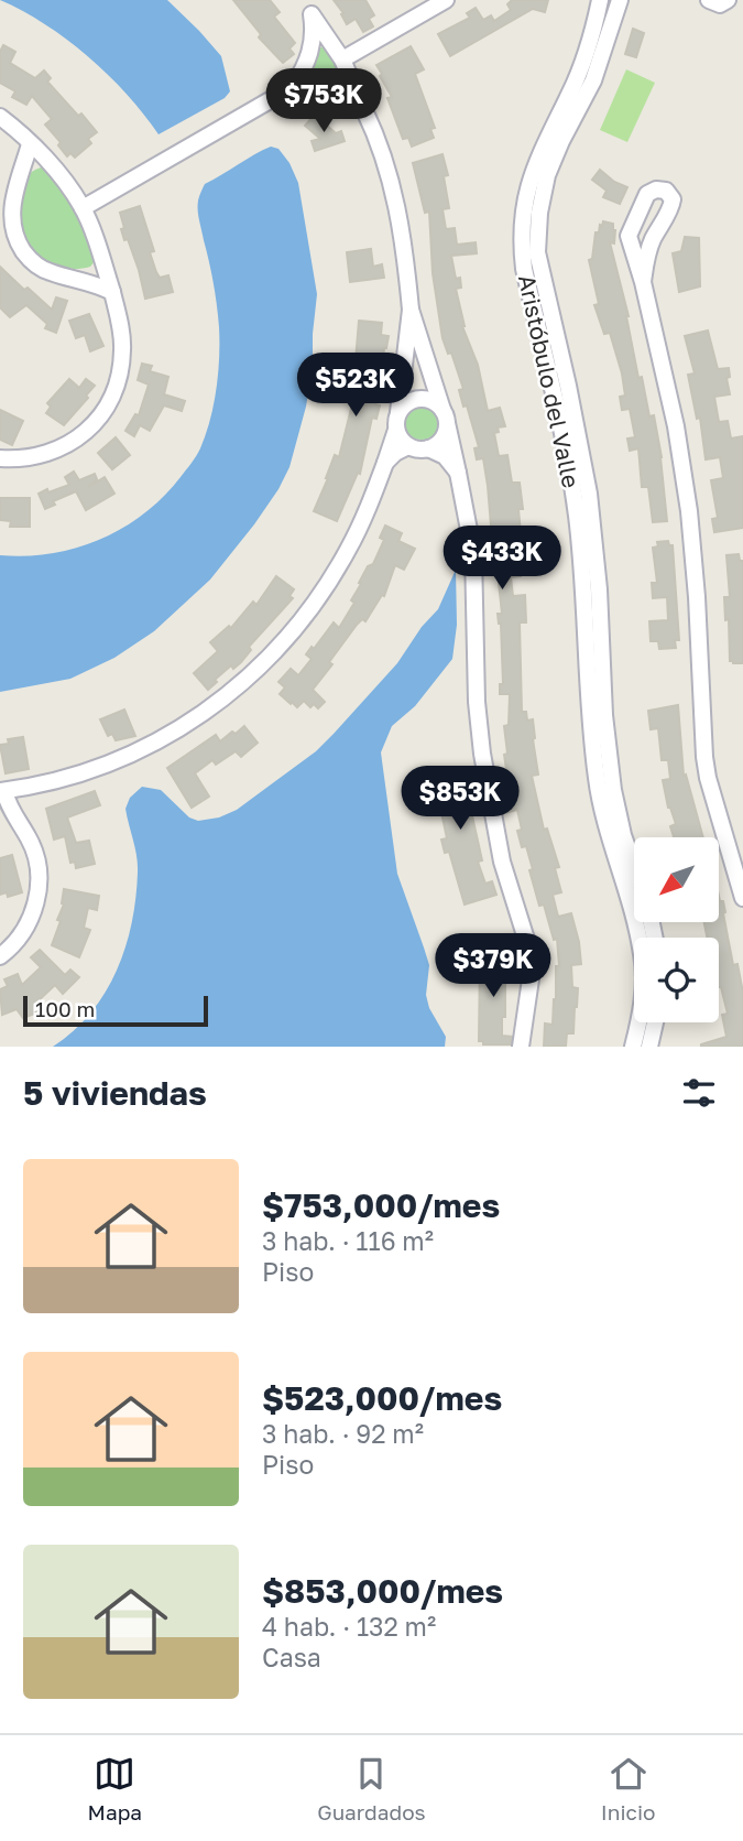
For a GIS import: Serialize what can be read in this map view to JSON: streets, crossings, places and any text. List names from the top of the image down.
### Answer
{
  "streets": {
    "street": ["Aristóbulo del Valle"]
  },
  "scale_bar": "100 m",
  "north": "bottom left",
  "page": {
    "price": [
      "$753K",
      "$523K",
      "$433K",
      "$853K",
      "$379K"
    ],
    "scale": "100 m",
    "heading": "5 viviendas",
    "list": [
      {
        "name": "$753,000/mes",
        "note": "3 hab. · 116 m² · Piso"
      },
      {
        "name": "$523,000/mes",
        "note": "3 hab. · 92 m² · Piso"
      },
      {
        "name": "$853,000/mes",
        "note": "4 hab. · 132 m² · Casa"
      }
    ],
    "tabs": ["Mapa", "Guardados", "Inicio"]
  }
}
